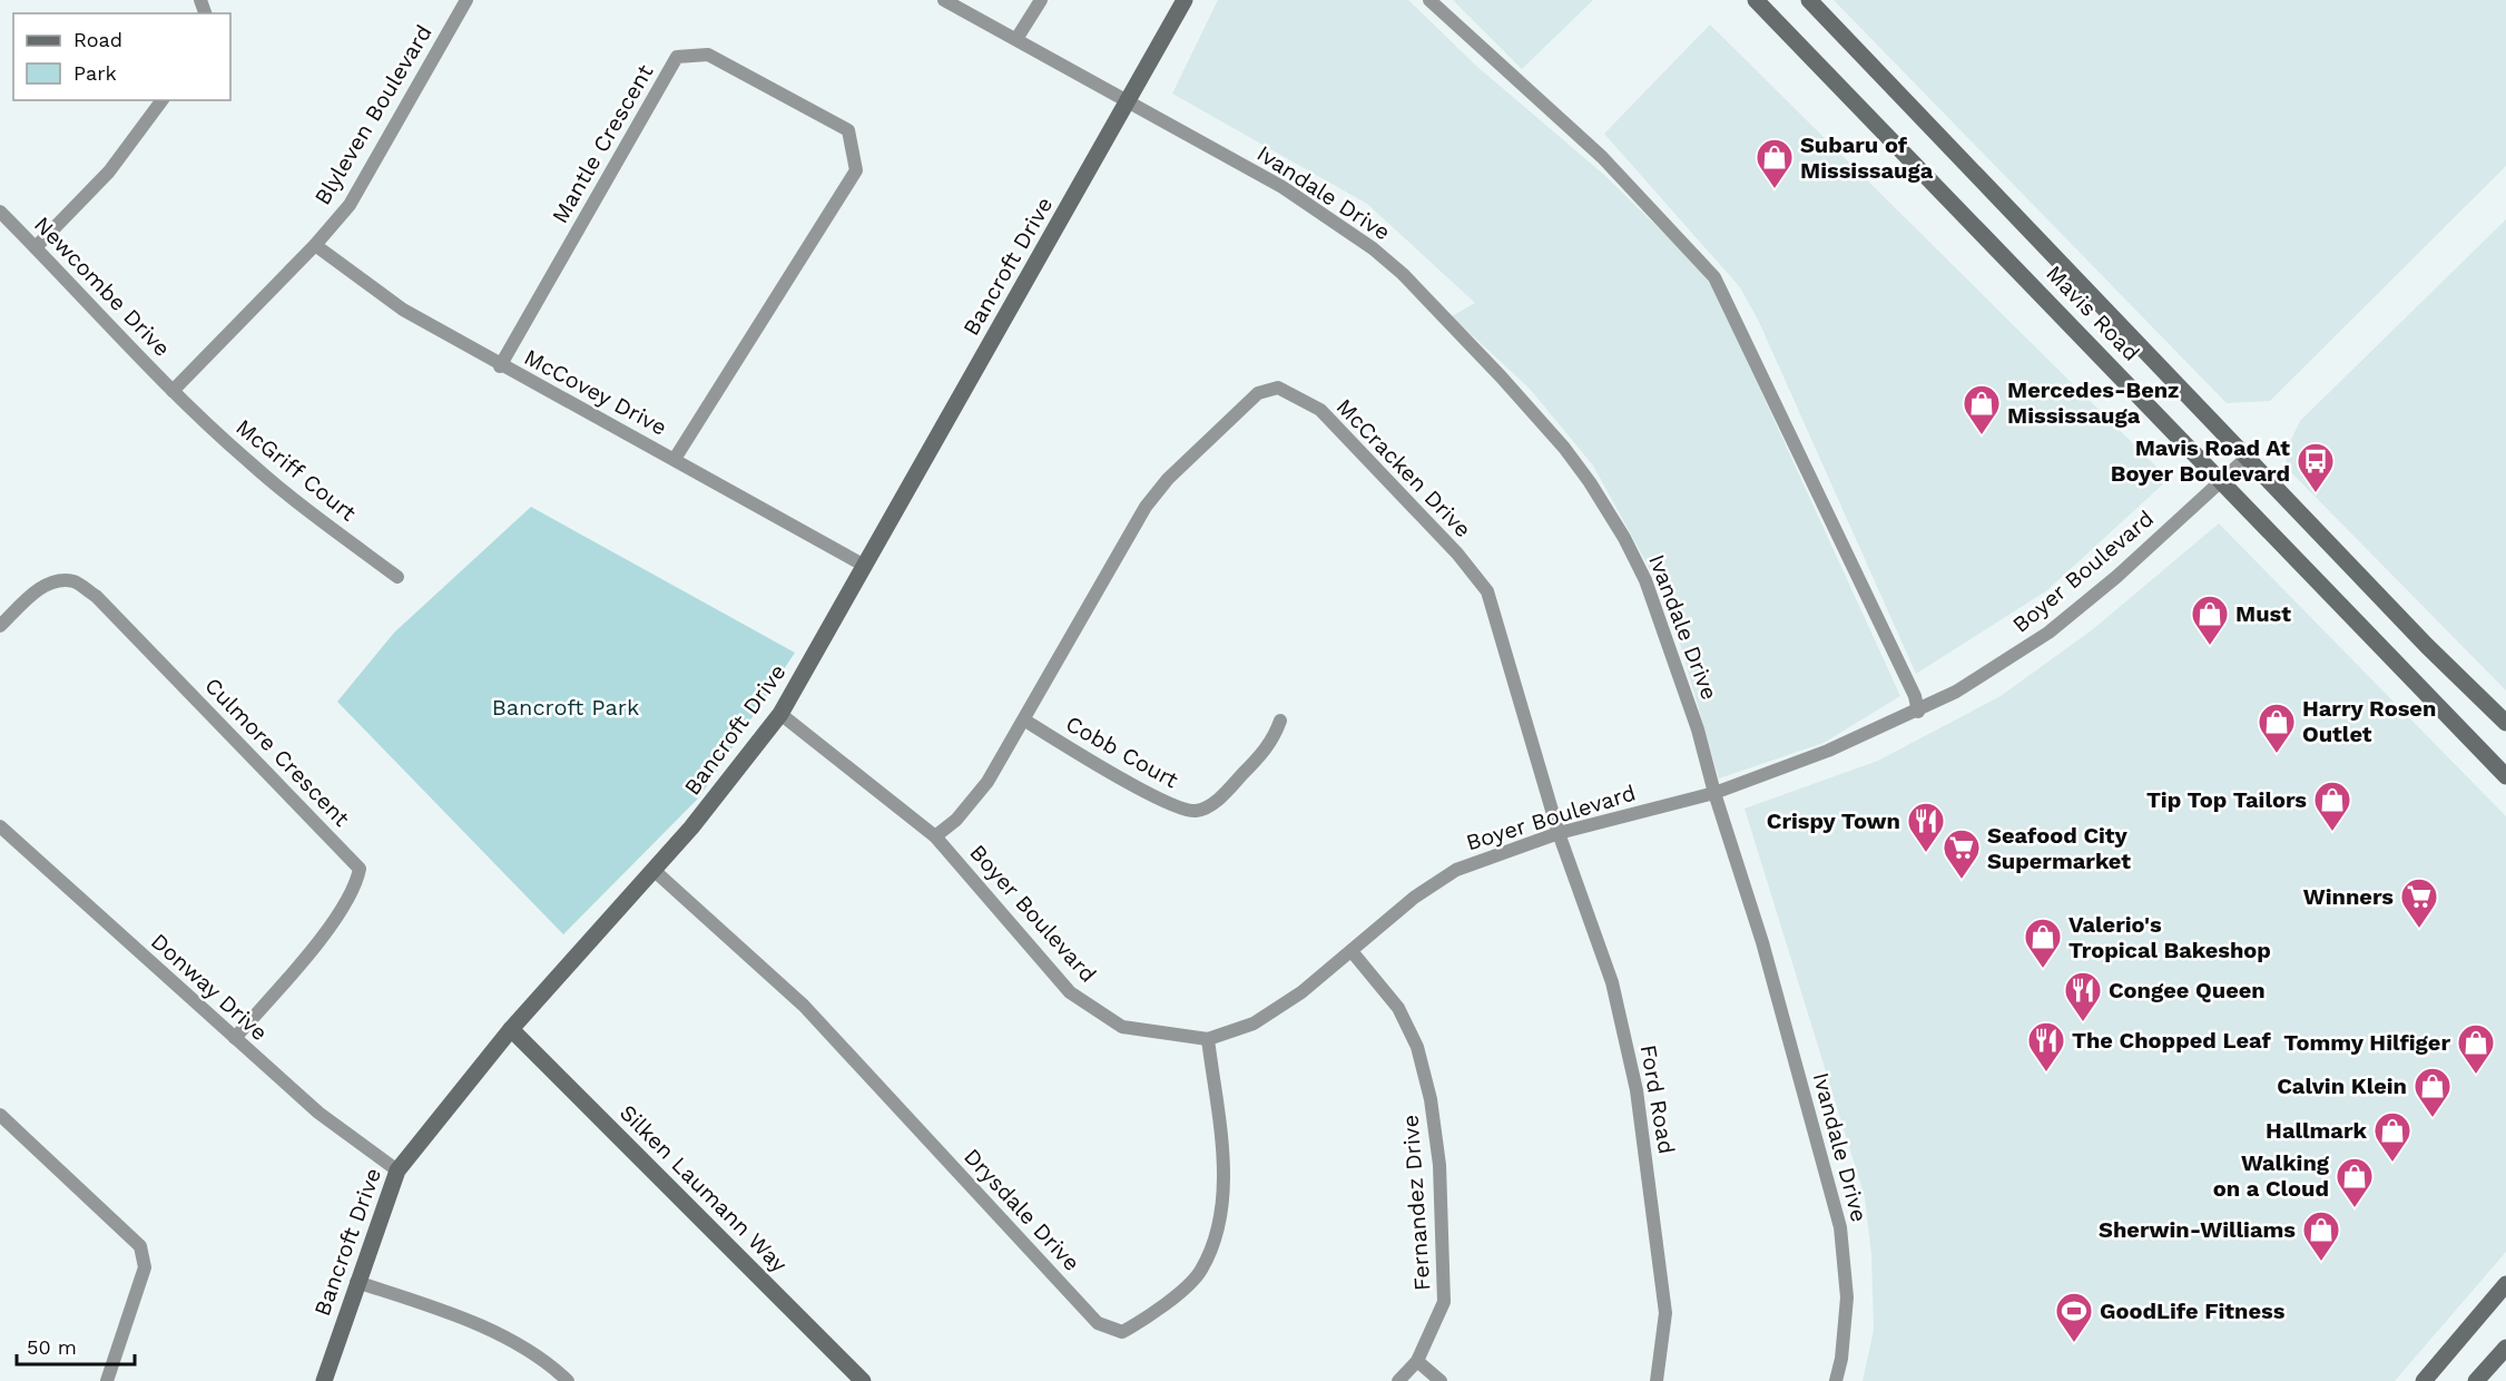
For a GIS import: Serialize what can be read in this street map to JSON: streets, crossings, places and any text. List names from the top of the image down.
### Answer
{
  "streets": {
    "main road": ["Bancroft Drive", "Mavis Road", "Silken Laumann Way"],
    "street": [
      "Blyleven Boulevard",
      "Mantle Crescent",
      "Ivandale Drive",
      "Newcombe Drive",
      "McCovey Drive",
      "McCracken Drive",
      "McGriff Court",
      "Boyer Boulevard",
      "Culmore Crescent",
      "Cobb Court",
      "Donway Drive",
      "Ford Road",
      "Fernandez Drive",
      "Drysdale Drive"
    ]
  },
  "crossings": [
    ["Blyleven Boulevard", "Newcombe Drive"],
    ["Blyleven Boulevard", "McCovey Drive"],
    ["Blyleven Boulevard", "McGriff Court"],
    ["Mantle Crescent", "McCovey Drive"],
    ["Ivandale Drive", "Bancroft Drive"],
    ["Ivandale Drive", "Boyer Boulevard"],
    ["Bancroft Drive", "McCovey Drive"],
    ["Bancroft Drive", "Boyer Boulevard"],
    ["Bancroft Drive", "Donway Drive"],
    ["Bancroft Drive", "Silken Laumann Way"],
    ["Bancroft Drive", "Drysdale Drive"],
    ["Newcombe Drive", "McGriff Court"],
    ["Mavis Road", "Boyer Boulevard"],
    ["McCracken Drive", "Boyer Boulevard"],
    ["McCracken Drive", "Cobb Court"],
    ["McCracken Drive", "Ford Road"],
    ["Boyer Boulevard", "Ford Road"],
    ["Boyer Boulevard", "Fernandez Drive"],
    ["Boyer Boulevard", "Drysdale Drive"],
    ["Culmore Crescent", "Donway Drive"]
  ],
  "parks": ["Bancroft Park"],
  "places": {
    "shop": [
      "Subaru of Mississauga",
      "Mercedes-Benz Mississauga",
      "Must",
      "Harry Rosen Outlet",
      "Tip Top Tailors",
      "Valerio's Tropical Bakeshop",
      "Tommy Hilfiger",
      "Calvin Klein",
      "Hallmark",
      "Walking on a Cloud",
      "Sherwin-Williams"
    ],
    "bus stop": ["Mavis Road At Boyer Boulevard"],
    "restaurant": ["Crispy Town", "Congee Queen", "The Chopped Leaf"],
    "supermarket": ["Seafood City Supermarket", "Winners"],
    "sports": ["GoodLife Fitness"]
  },
  "legend": ["Road", "Park"],
  "scale_bar": "50 m"
}
